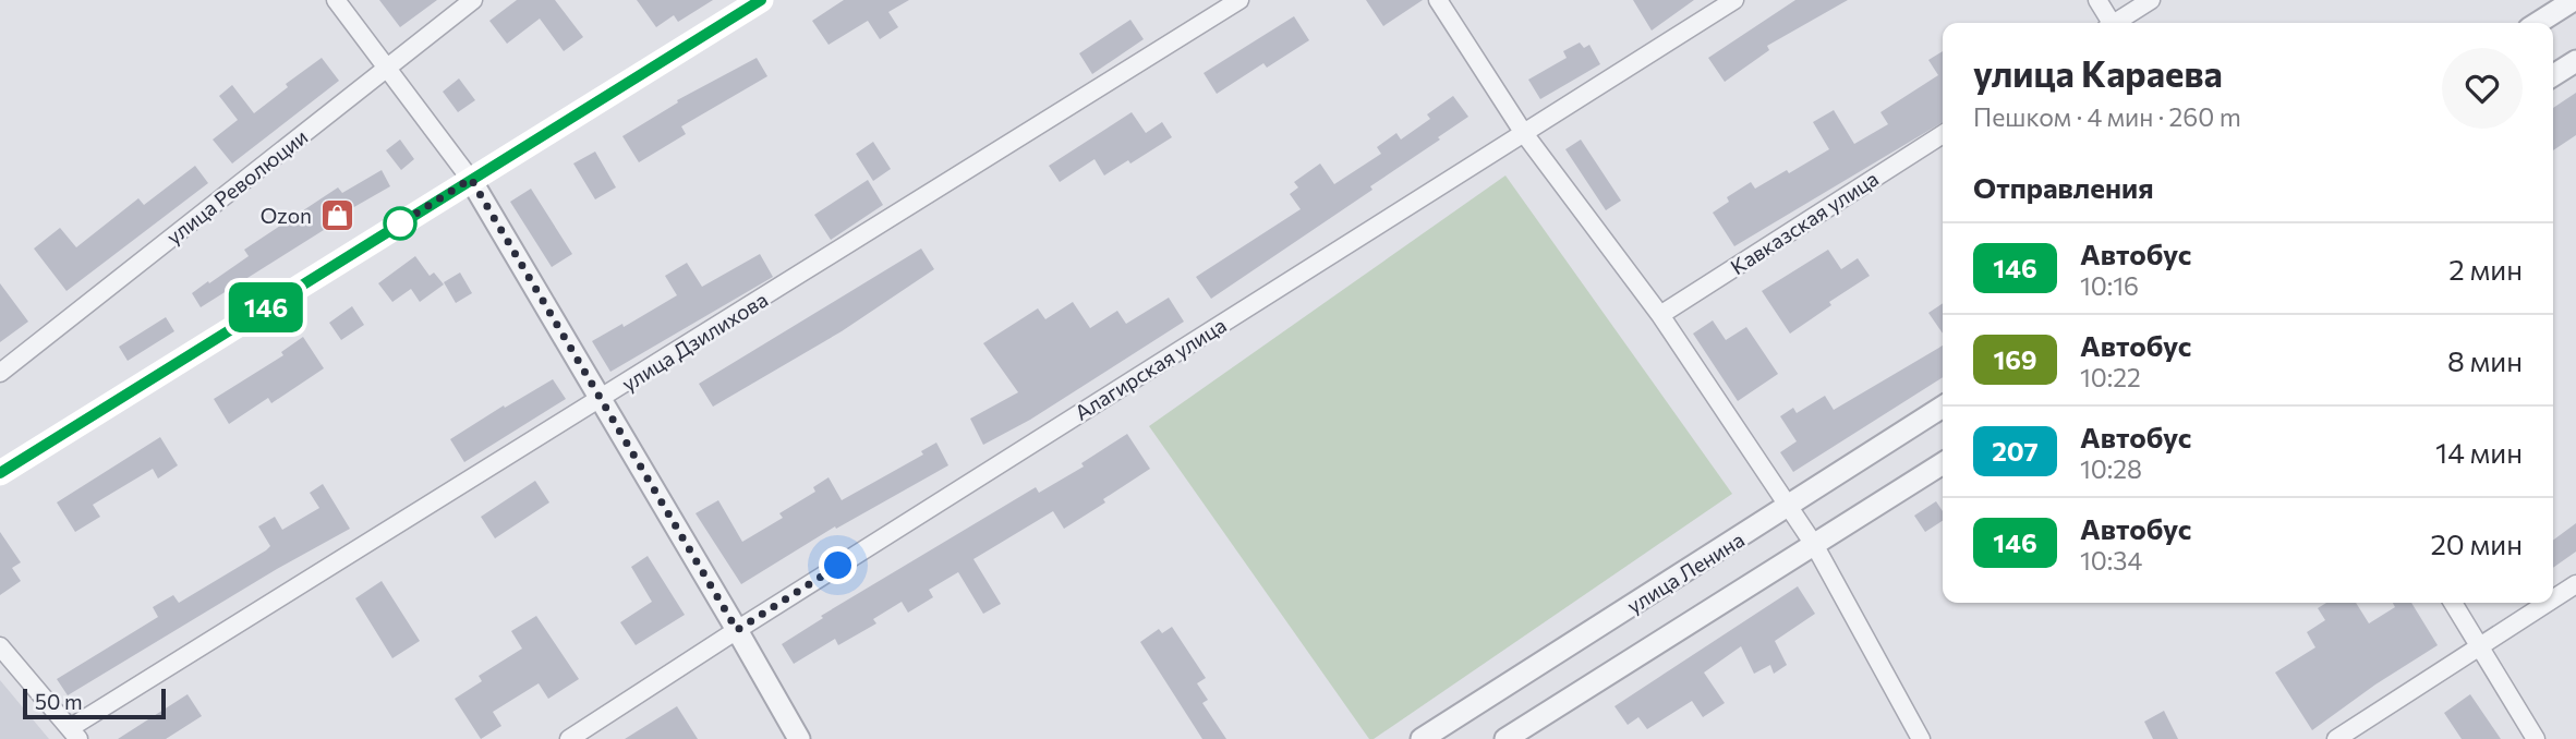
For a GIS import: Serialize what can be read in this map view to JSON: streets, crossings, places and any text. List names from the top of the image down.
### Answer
{
  "streets": {
    "street": [
      "улица Революции",
      "Кавказская улица",
      "улица Дзилихова",
      "Алагирская улица",
      "улица Ленина"
    ]
  },
  "places": {
    "shop": ["Ozon"]
  },
  "lines": ["bus line 146"],
  "scale_bar": "50 m",
  "page": {
    "on_map": "146",
    "heading": [
      ["улица Караева", "Пешком · 4 мин · 260 m"],
      "Отправления"
    ],
    "list": [
      {
        "mark": "146",
        "name": "Автобус",
        "note": "10:16",
        "value": "2 мин"
      },
      {
        "mark": "169",
        "name": "Автобус",
        "note": "10:22",
        "value": "8 мин"
      },
      {
        "mark": "207",
        "name": "Автобус",
        "note": "10:28",
        "value": "14 мин"
      },
      {
        "mark": "146",
        "name": "Автобус",
        "note": "10:34",
        "value": "20 мин"
      }
    ],
    "scale": "50 m"
  }
}
